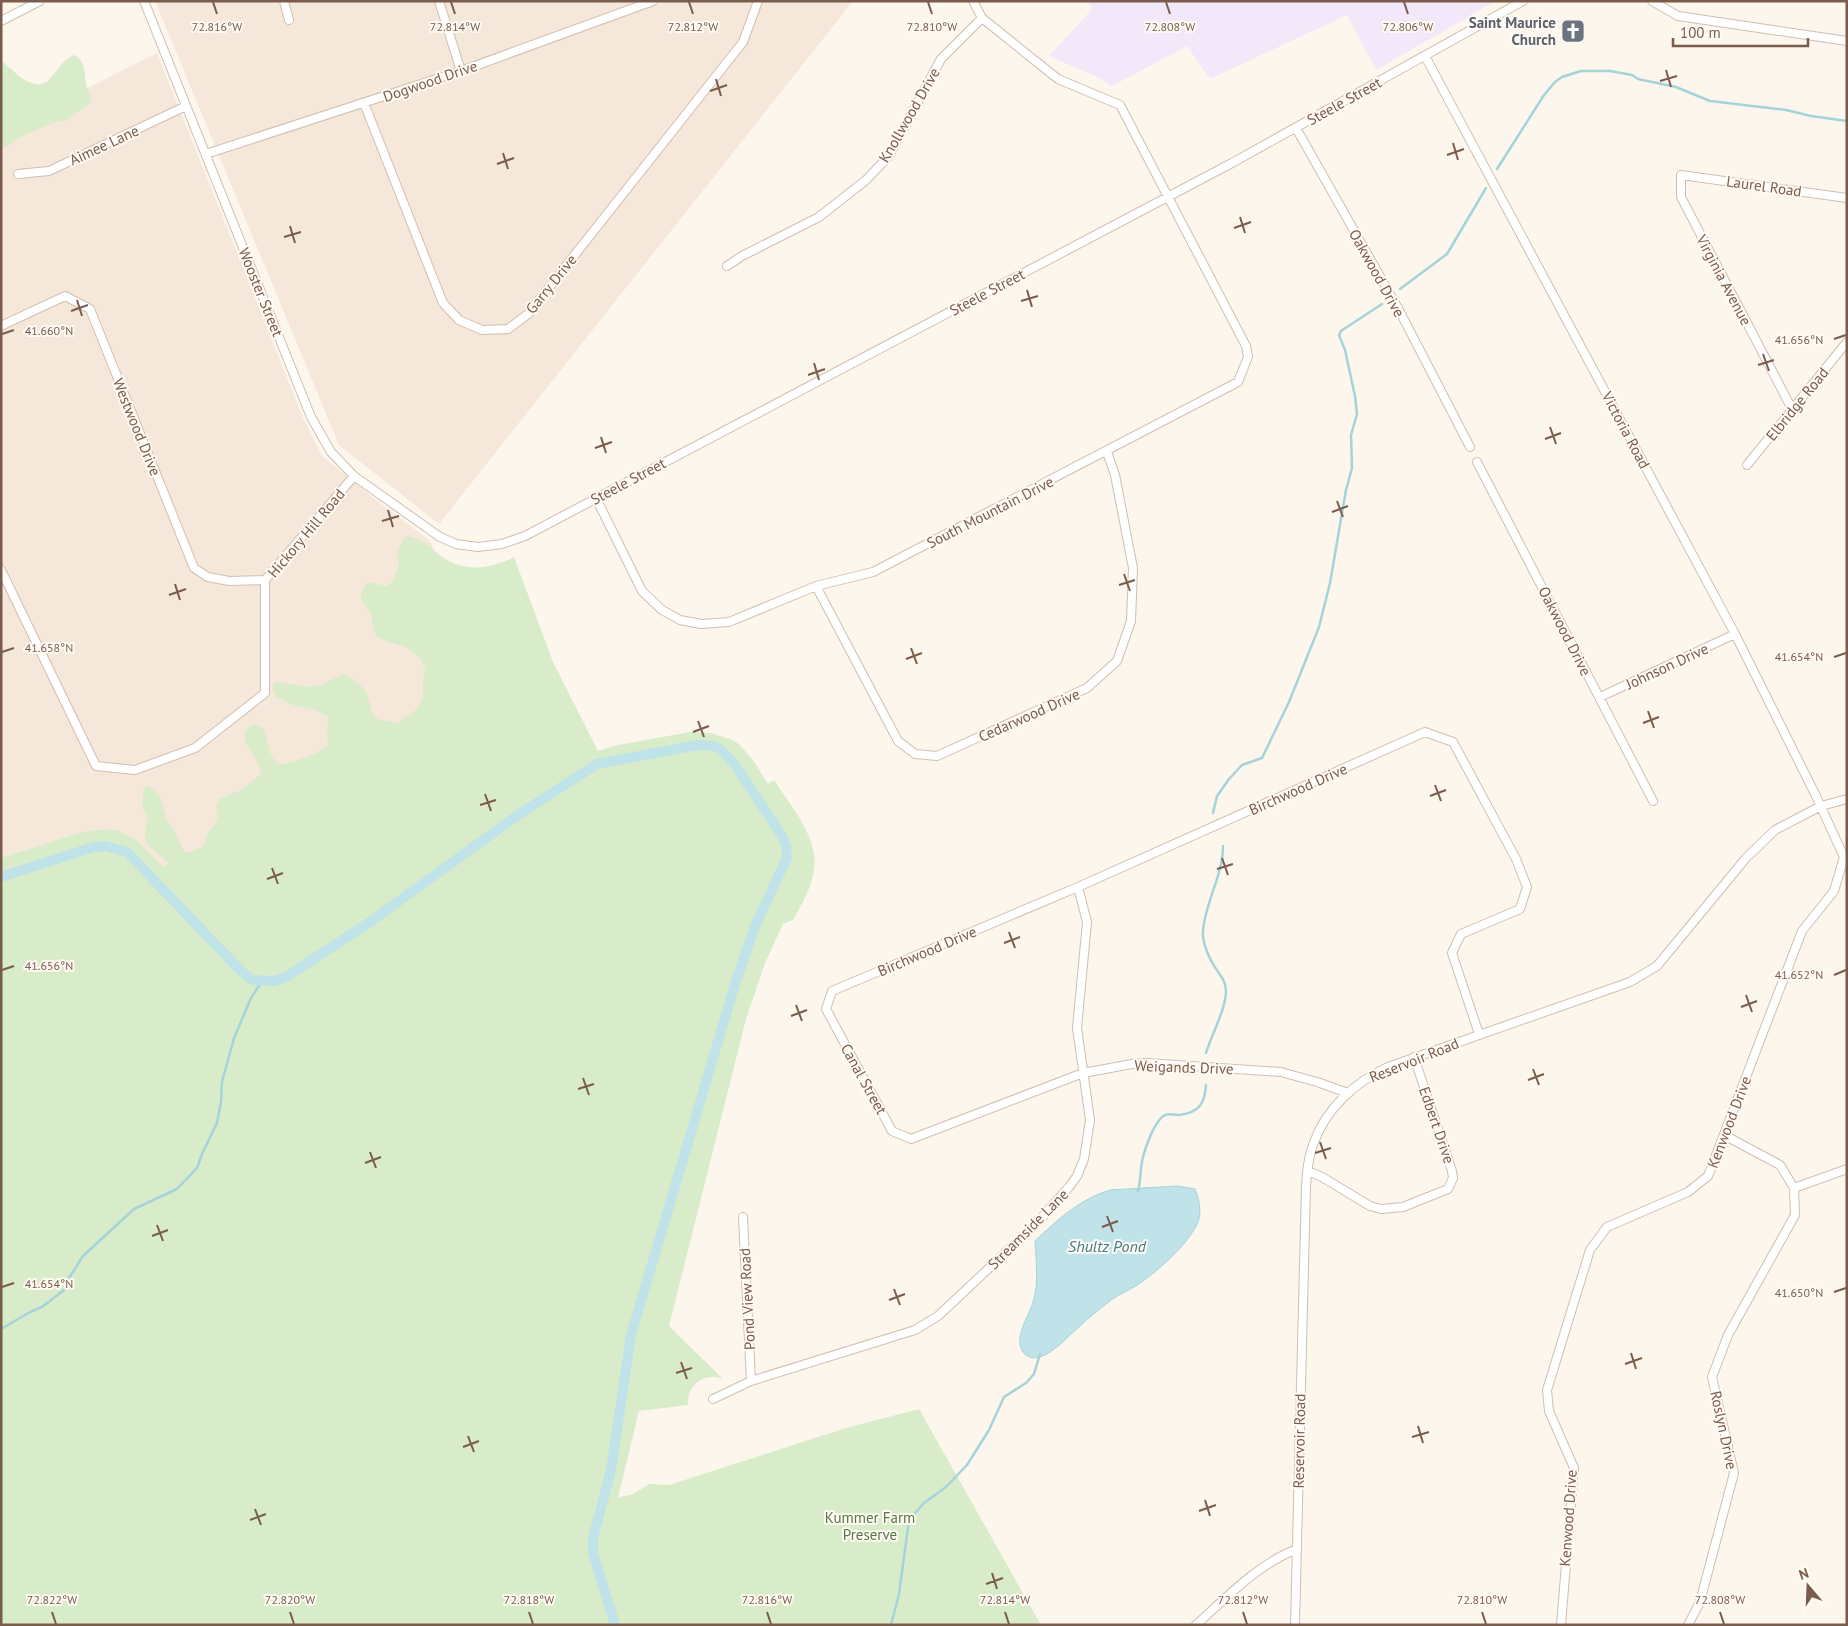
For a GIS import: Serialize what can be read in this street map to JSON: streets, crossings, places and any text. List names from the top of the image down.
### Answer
{
  "streets": {
    "street": [
      "Dogwood Drive",
      "Steele Street",
      "Knollwood Drive",
      "Aimee Lane",
      "Laurel Road",
      "Oakwood Drive",
      "Virginia Avenue",
      "Garry Drive",
      "Wooster Street",
      "Elbridge Road",
      "Westwood Drive",
      "Victoria Road",
      "South Mountain Drive",
      "Hickory Hill Road",
      "Johnson Drive",
      "Cedarwood Drive",
      "Birchwood Drive",
      "Reservoir Road",
      "Weigands Drive",
      "Canal Street",
      "Kenwood Drive",
      "Edbert Drive",
      "Streamside Lane",
      "Pond View Road",
      "Roslyn Drive"
    ]
  },
  "crossings": [
    ["Dogwood Drive", "Garry Drive"],
    ["Dogwood Drive", "Wooster Street"],
    ["Steele Street", "Oakwood Drive"],
    ["Steele Street", "Wooster Street"],
    ["Steele Street", "Victoria Road"],
    ["Steele Street", "South Mountain Drive"],
    ["Knollwood Drive", "South Mountain Drive"],
    ["Aimee Lane", "Wooster Street"],
    ["Laurel Road", "Virginia Avenue"],
    ["Oakwood Drive", "Johnson Drive"],
    ["Virginia Avenue", "Elbridge Road"],
    ["Wooster Street", "Hickory Hill Road"],
    ["Westwood Drive", "Hickory Hill Road"],
    ["Victoria Road", "Johnson Drive"],
    ["Victoria Road", "Reservoir Road"],
    ["Victoria Road", "Kenwood Drive"],
    ["South Mountain Drive", "Cedarwood Drive"],
    ["Birchwood Drive", "Reservoir Road"],
    ["Birchwood Drive", "Canal Street"],
    ["Birchwood Drive", "Streamside Lane"],
    ["Reservoir Road", "Weigands Drive"],
    ["Reservoir Road", "Kenwood Drive"],
    ["Reservoir Road", "Edbert Drive"],
    ["Weigands Drive", "Canal Street"],
    ["Weigands Drive", "Streamside Lane"],
    ["Streamside Lane", "Pond View Road"]
  ],
  "water": ["Shultz Pond"],
  "parks": ["Kummer Farm Preserve"],
  "places": {
    "church": ["Saint Maurice Church"]
  },
  "scale_bar": "100 m",
  "north": "top",
  "coordinates": [
    "72.816°W",
    "72.814°W",
    "72.812°W",
    "72.810°W",
    "72.808°W",
    "72.806°W",
    "41.660°N",
    "41.656°N",
    "41.658°N",
    "41.654°N",
    "41.652°N",
    "41.650°N",
    "72.822°W",
    "72.820°W",
    "72.818°W"
  ]
}
